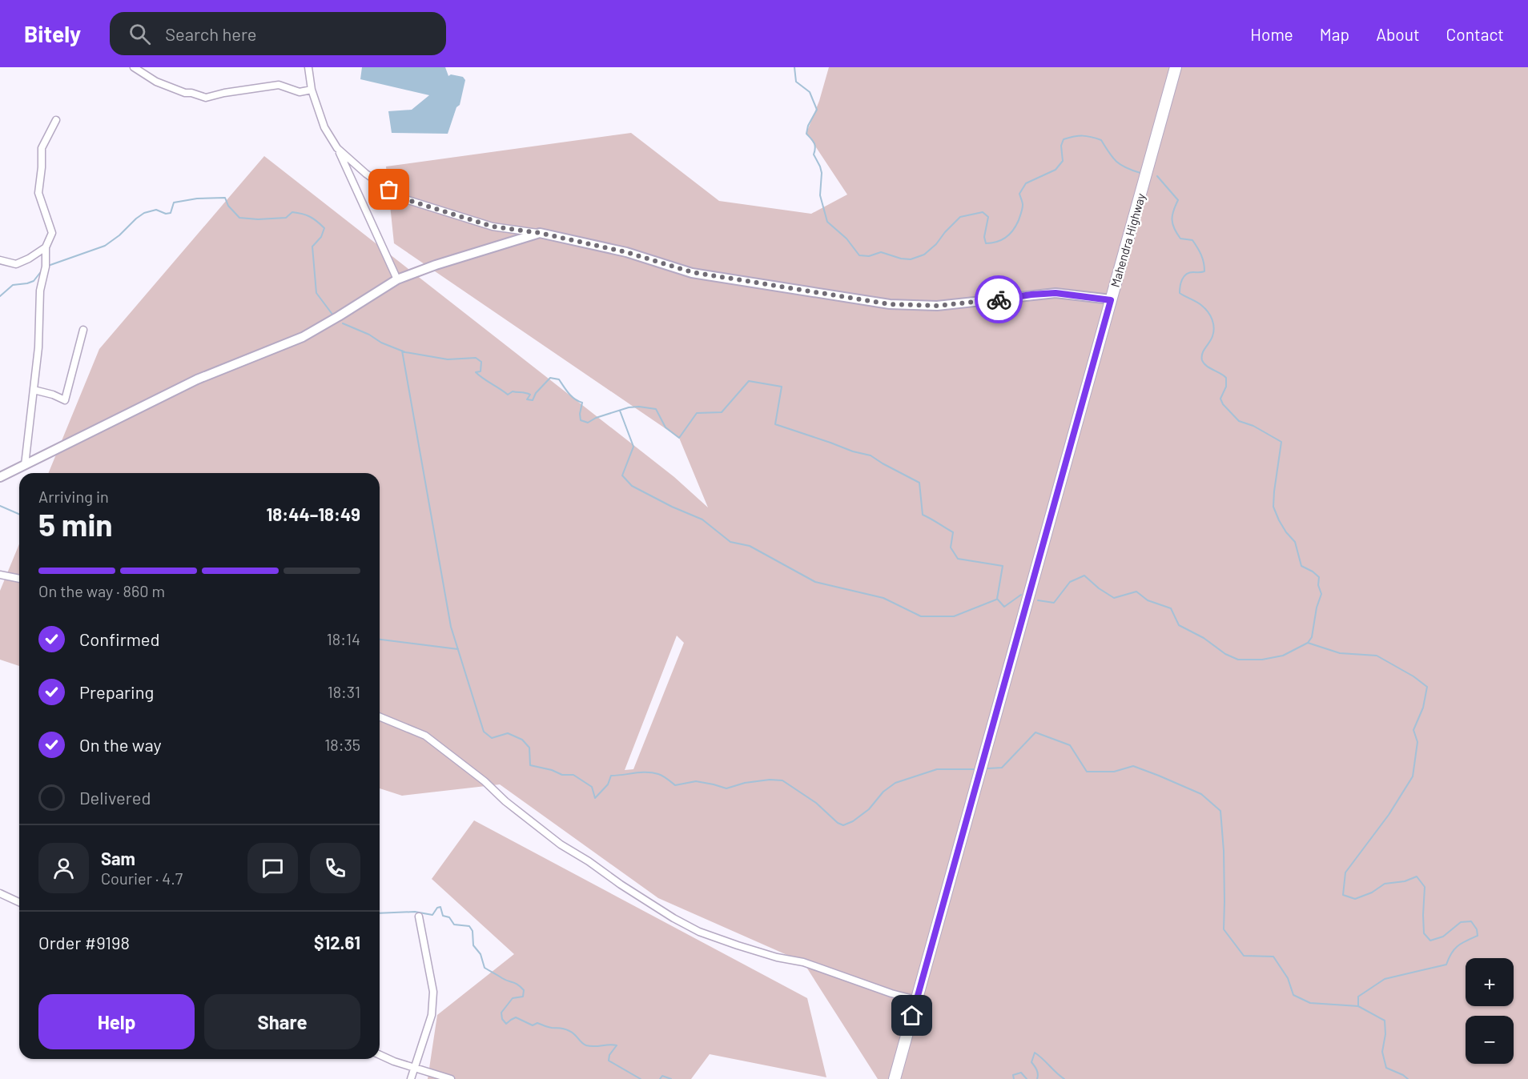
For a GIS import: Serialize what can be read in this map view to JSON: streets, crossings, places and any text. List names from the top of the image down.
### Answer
{
  "streets": {
    "highway": ["Mahendra Highway"]
  },
  "page": {
    "header": "Bitely",
    "search": "Search here",
    "nav": [
      "Home",
      "Map",
      "About",
      "Contact"
    ],
    "heading": ["5 min", "Arriving in", "18:44–18:49"],
    "panel": [
      "Sam",
      "Courier · 4.7",
      "Order #9198",
      "$12.61"
    ],
    "bar": "On the way · 860 m",
    "list": [
      ["Confirmed", "18:14"],
      ["Preparing", "18:31"],
      ["On the way", "18:35"],
      "Delivered"
    ],
    "map_buttons": ["+", "−"],
    "buttons": ["Help", "Share"]
  }
}
